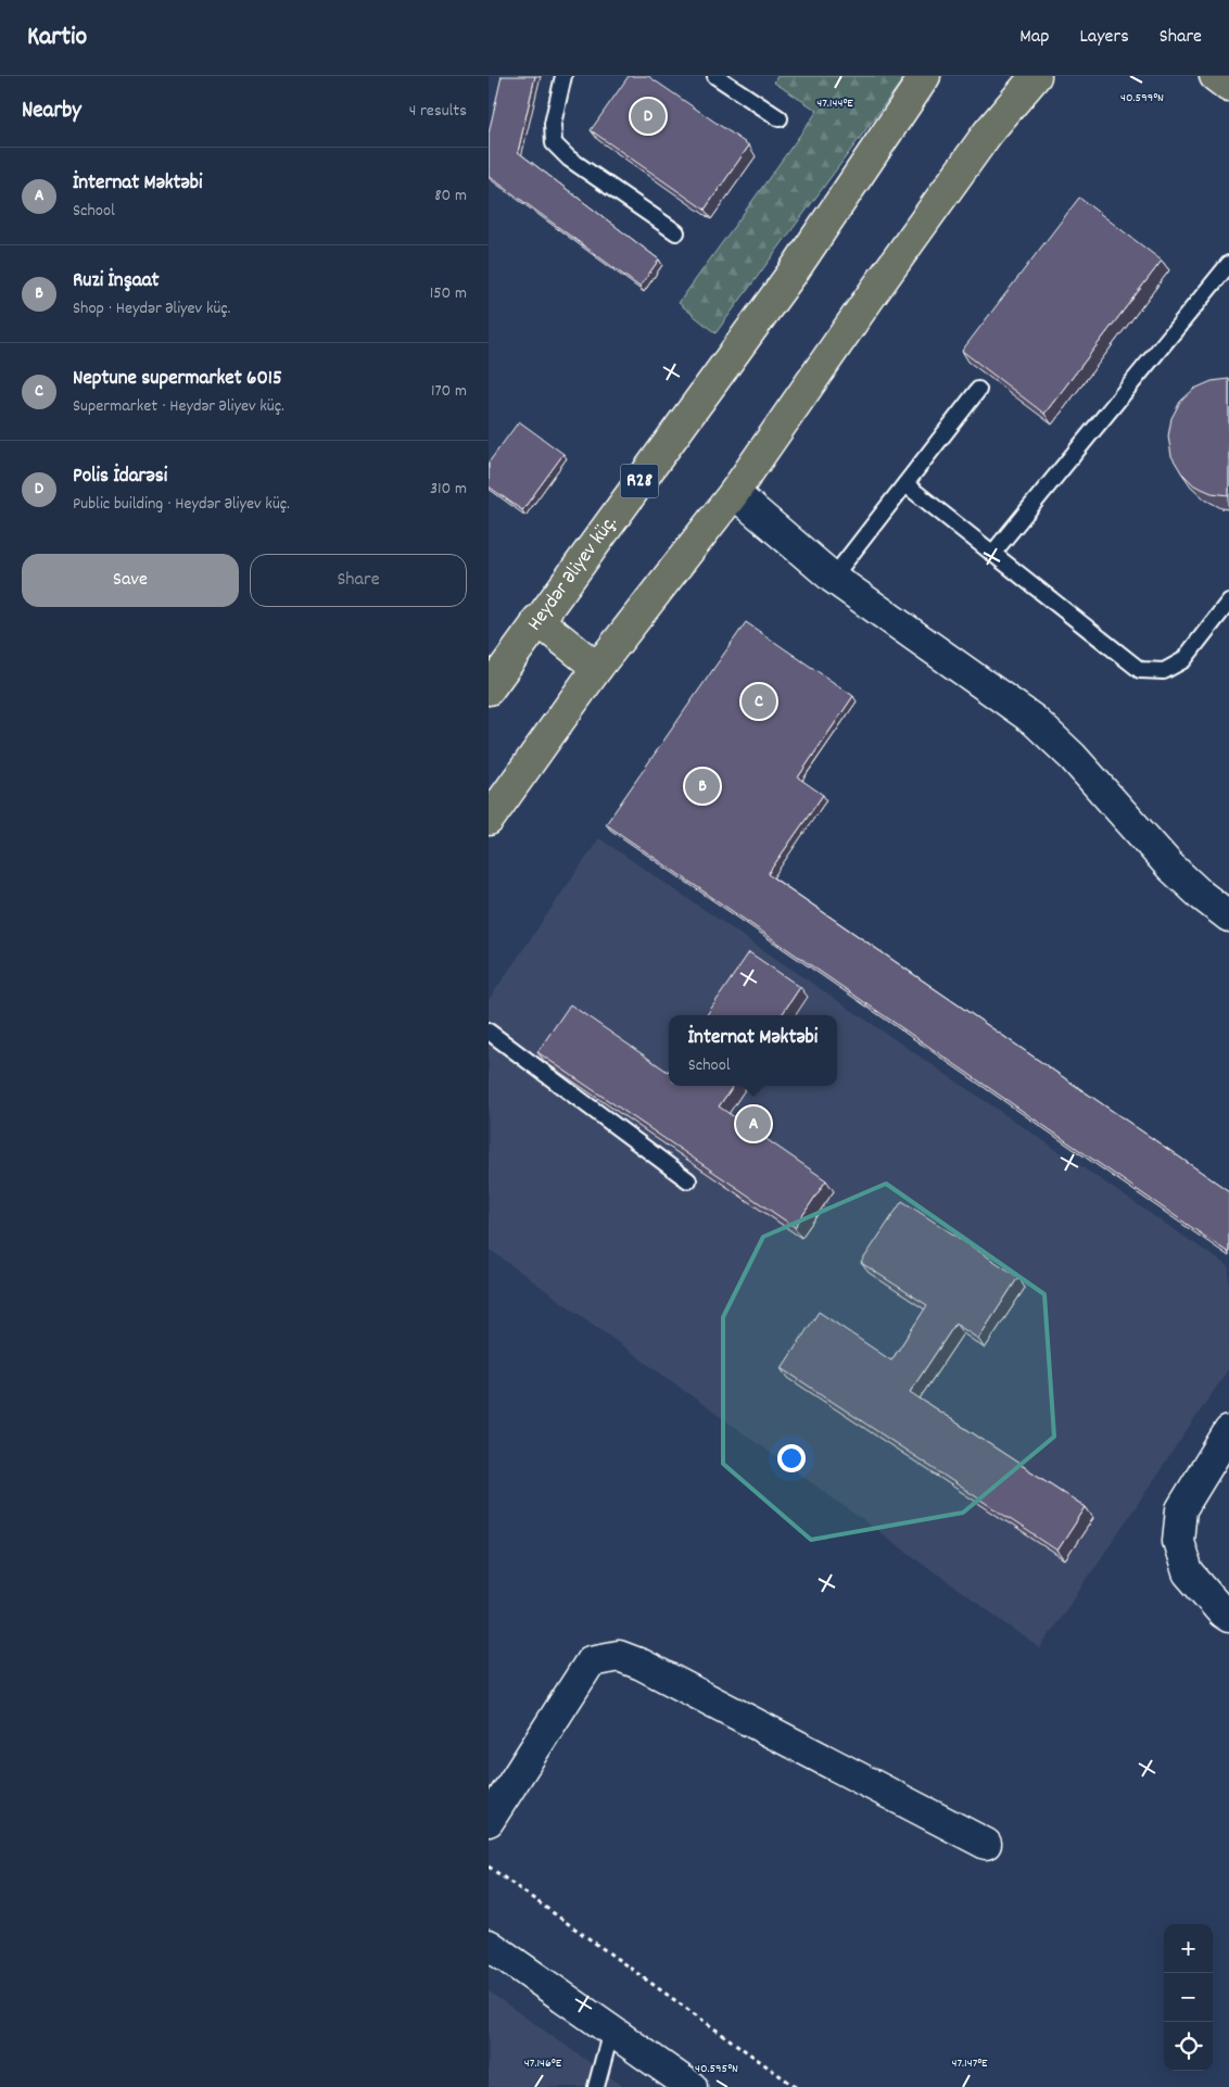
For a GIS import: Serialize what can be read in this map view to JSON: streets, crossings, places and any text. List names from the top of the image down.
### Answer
{
  "streets": {
    "main road": ["R28", "Heydər Əliyev küç."]
  },
  "page": {
    "header": "Kartio",
    "nav": ["Map", "Layers", "Share"],
    "heading": ["Nearby", "4 results"],
    "pins": [
      "D",
      "C",
      "B",
      "A"
    ],
    "list": [
      {
        "mark": "A",
        "name": "İnternat Məktəbi",
        "note": "School",
        "value": "80 m"
      },
      {
        "mark": "B",
        "name": "Ruzi İnşaat",
        "note": "Shop · Heydər Əliyev küç.",
        "value": "150 m"
      },
      {
        "mark": "C",
        "name": "Neptune supermarket 6015",
        "note": "Supermarket · Heydər Əliyev küç.",
        "value": "170 m"
      },
      {
        "mark": "D",
        "name": "Polis İdarəsi",
        "note": "Public building · Heydər Əliyev küç.",
        "value": "310 m"
      }
    ],
    "buttons": ["Save", "Share"],
    "popup": ["İnternat Məktəbi", "School"],
    "map_buttons": ["+", "−"]
  },
  "coordinates": [
    "40.599°N",
    "47.144°E",
    "47.146°E",
    "47.147°E",
    "40.595°N"
  ]
}
